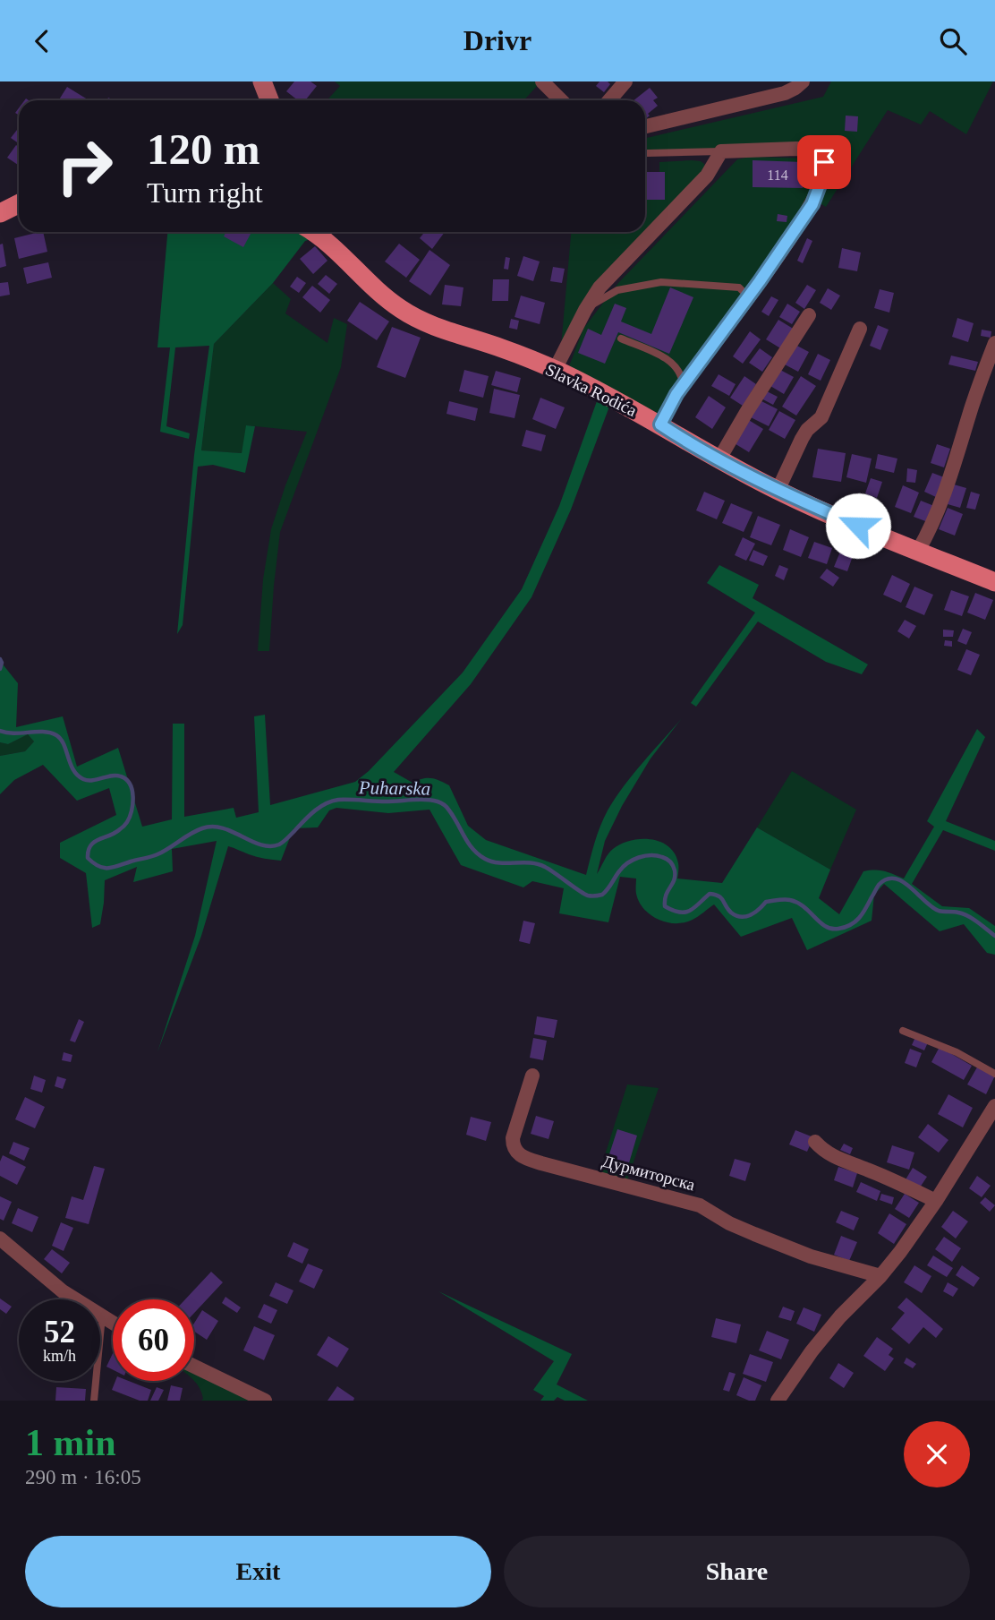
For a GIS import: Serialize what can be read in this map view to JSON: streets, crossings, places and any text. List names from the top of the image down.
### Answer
{
  "streets": {
    "main road": ["Slavka Rodića"],
    "street": ["Дурмиторска"]
  },
  "water": ["Puharska"],
  "house_numbers": ["114"],
  "page": {
    "header": "Drivr",
    "turn": ["120 m", "Turn right"],
    "speed": "52 km/h",
    "limit": "60",
    "heading": ["1 min", "290 m · 16:05"],
    "buttons": ["Exit", "Share"]
  }
}
